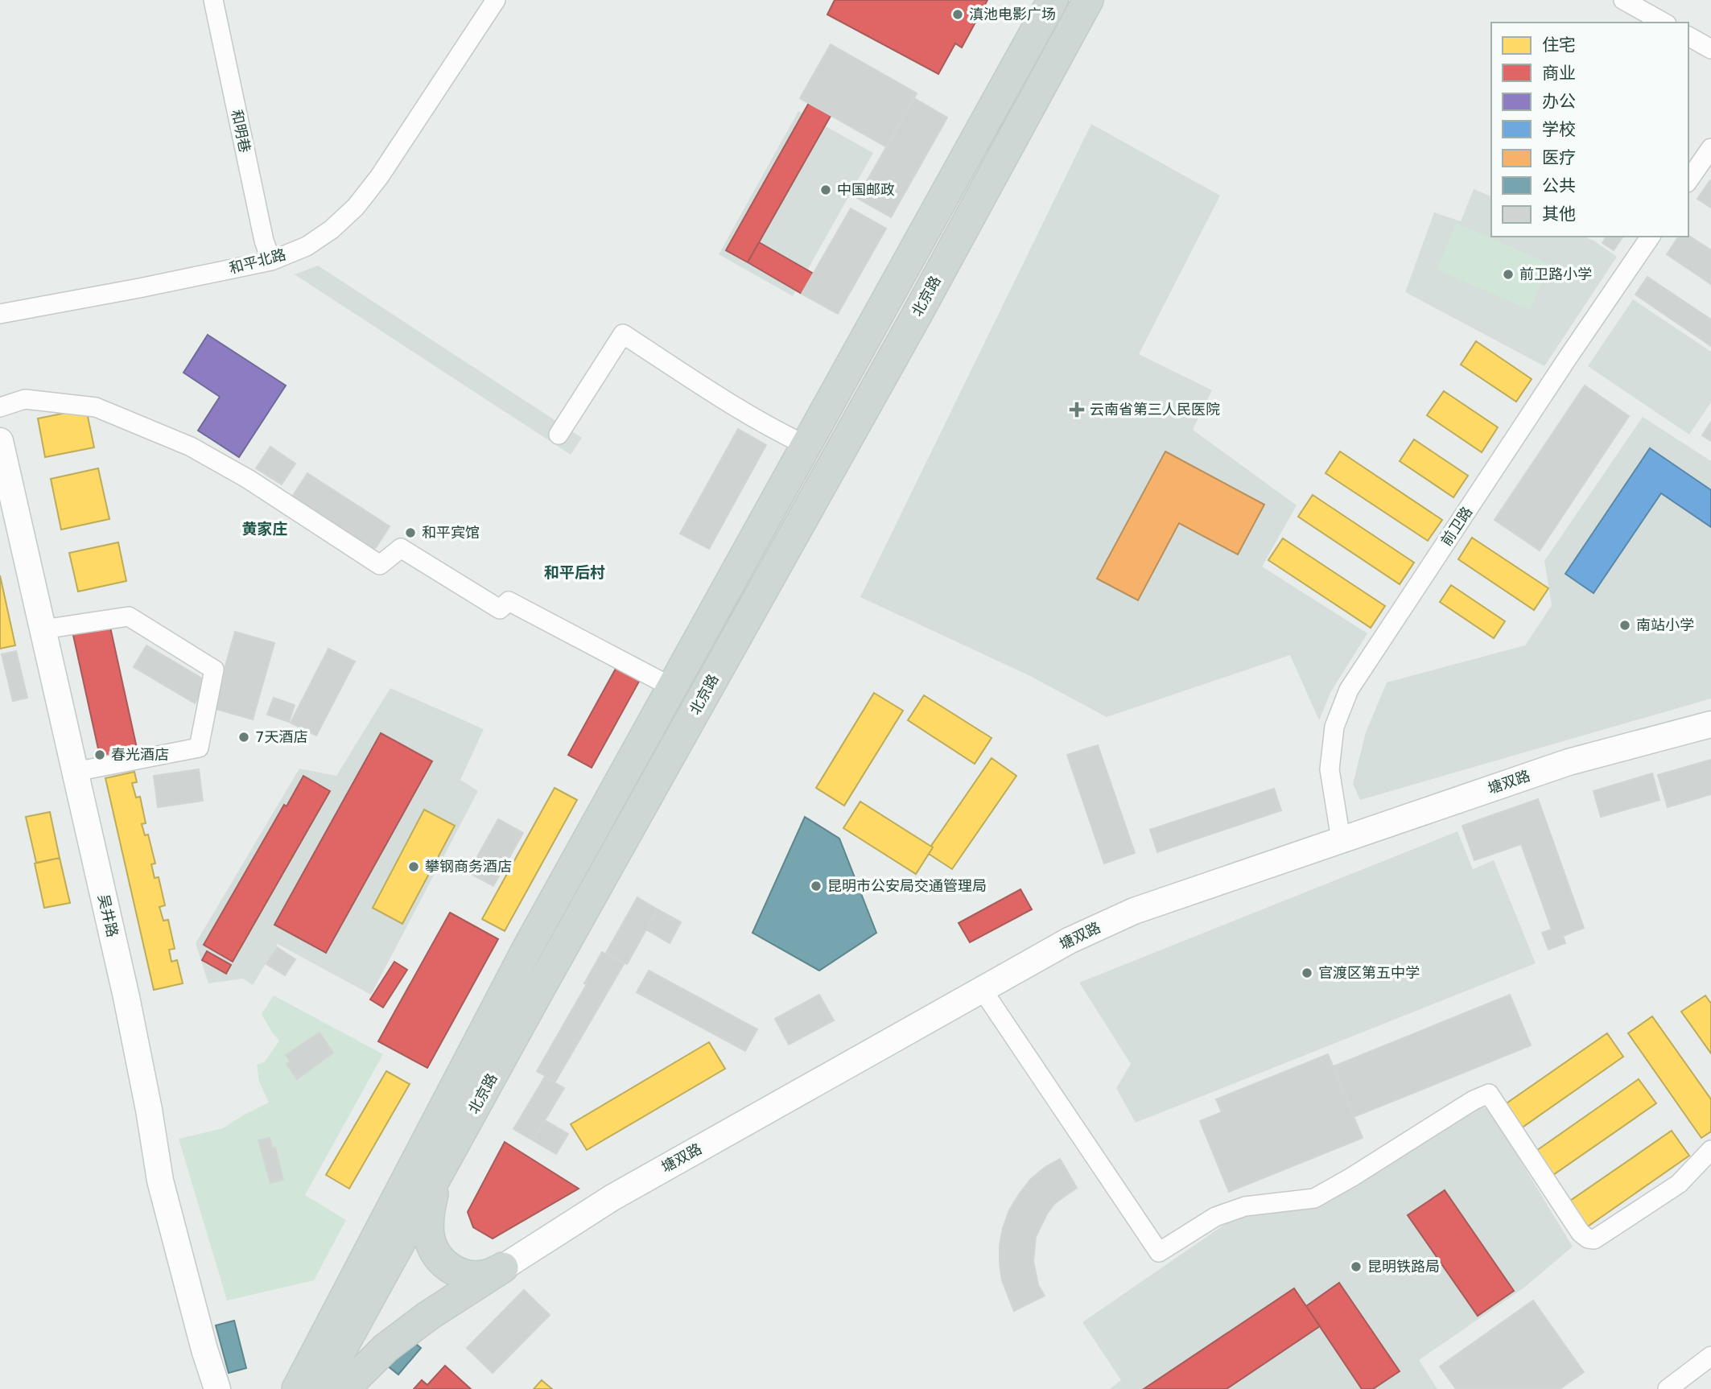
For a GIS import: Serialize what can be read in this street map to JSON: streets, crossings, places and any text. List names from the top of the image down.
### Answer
{
  "streets": {
    "main road": ["北京路"],
    "street": [
      "和明巷",
      "和平北路",
      "前卫路",
      "塘双路",
      "吴井路"
    ]
  },
  "crossings": [
    ["和明巷", "和平北路"],
    ["前卫路", "塘双路"]
  ],
  "districts": ["黄家庄", "和平后村"],
  "places": {
    "other": [
      "滇池电影广场",
      "中国邮政",
      "前卫路小学",
      "和平宾馆",
      "南站小学",
      "7天酒店",
      "春光酒店",
      "攀钢商务酒店",
      "昆明市公安局交通管理局",
      "官渡区第五中学",
      "昆明铁路局"
    ],
    "health": ["云南省第三人民医院"]
  },
  "legend": [
    "住宅",
    "商业",
    "办公",
    "学校",
    "医疗",
    "公共",
    "其他"
  ]
}
